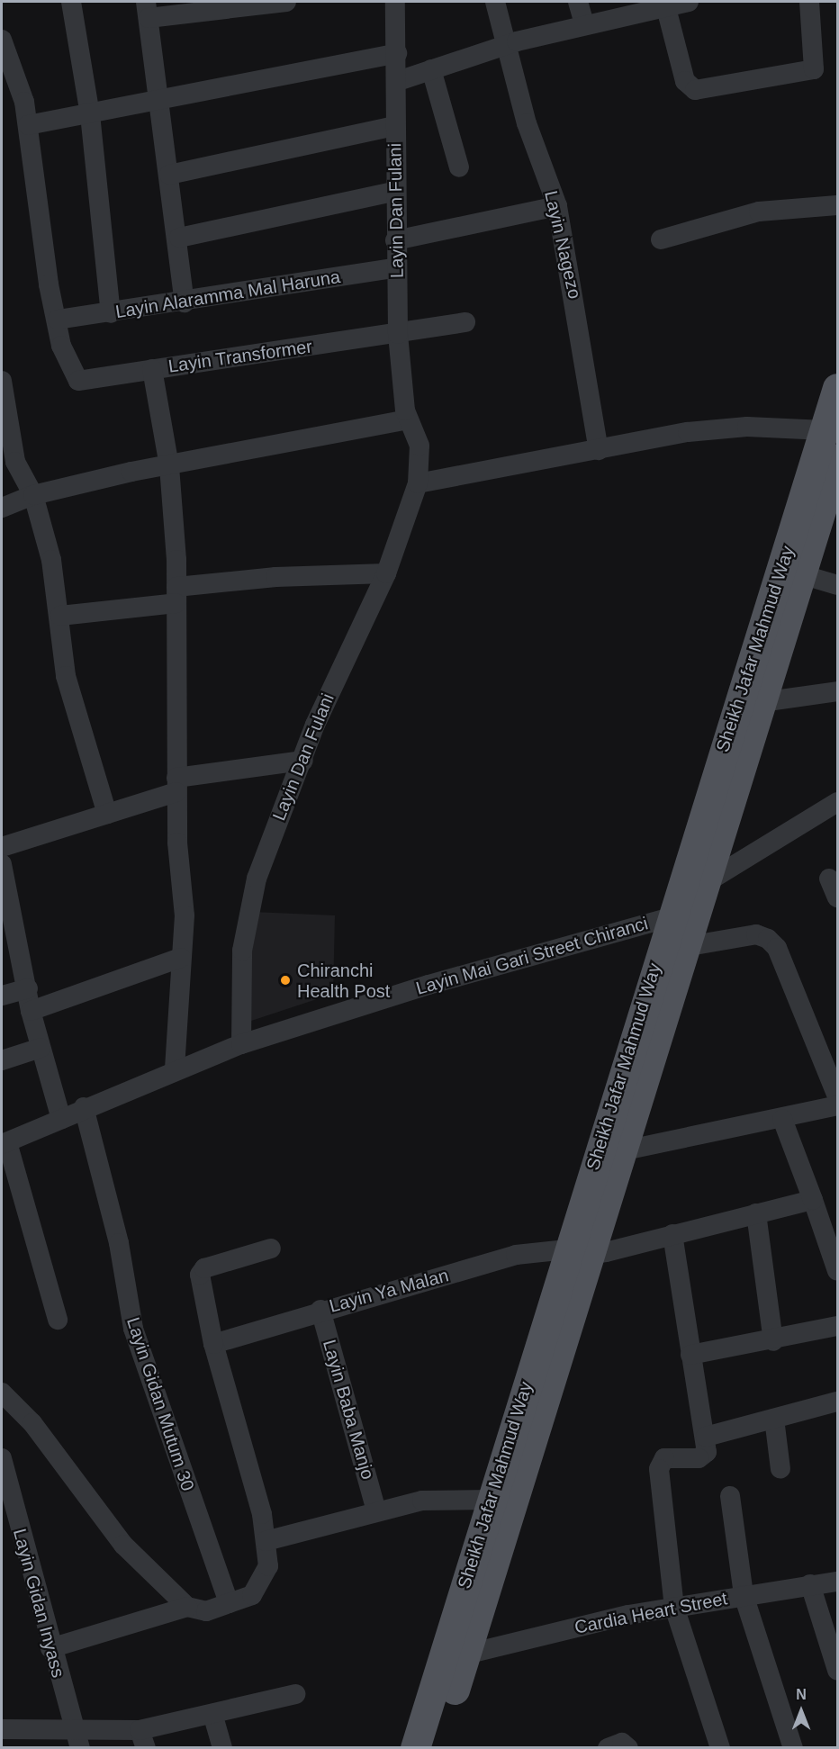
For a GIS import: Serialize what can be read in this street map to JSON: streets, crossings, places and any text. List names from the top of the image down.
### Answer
{
  "streets": {
    "main road": ["Sheikh Jafar Mahmud Way"],
    "street": [
      "Layin Dan Fulani",
      "Layin Nagezo",
      "Layin Alaramma Mal Haruna",
      "Layin Transformer",
      "Layin Mai Gari Street Chiranci",
      "Layin Ya Malan",
      "Layin Gidan Mutum 30",
      "Layin Baba Manjo",
      "Layin Gidan Inyass",
      "Cardia Heart Street"
    ]
  },
  "crossings": [
    ["Layin Dan Fulani", "Layin Alaramma Mal Haruna"],
    ["Layin Dan Fulani", "Layin Transformer"],
    ["Layin Dan Fulani", "Layin Mai Gari Street Chiranci"],
    ["Layin Alaramma Mal Haruna", "Layin Transformer"],
    ["Sheikh Jafar Mahmud Way", "Layin Mai Gari Street Chiranci"],
    ["Sheikh Jafar Mahmud Way", "Layin Ya Malan"],
    ["Sheikh Jafar Mahmud Way", "Cardia Heart Street"],
    ["Layin Mai Gari Street Chiranci", "Layin Gidan Mutum 30"],
    ["Layin Ya Malan", "Layin Baba Manjo"]
  ],
  "places": ["Chiranchi Health Post"],
  "north": "top"
}
